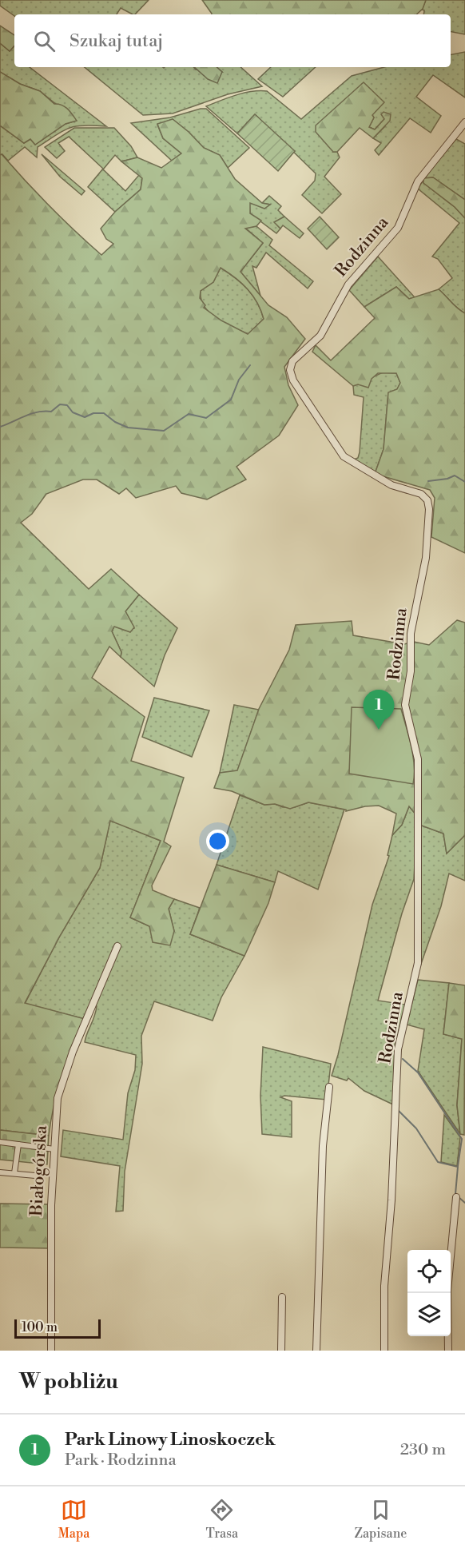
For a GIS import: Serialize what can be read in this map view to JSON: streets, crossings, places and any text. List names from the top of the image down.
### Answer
{
  "streets": {
    "street": ["Rodzinna", "Białogórska"]
  },
  "scale_bar": "100 m",
  "page": {
    "search": "Szukaj tutaj",
    "pins": "1",
    "scale": "100 m",
    "heading": "W pobliżu",
    "list": [
      {
        "mark": "1",
        "name": "Park Linowy Linoskoczek",
        "note": "Park · Rodzinna",
        "value": "230 m"
      }
    ],
    "nav": ["Mapa", "Trasa", "Zapisane"]
  }
}
